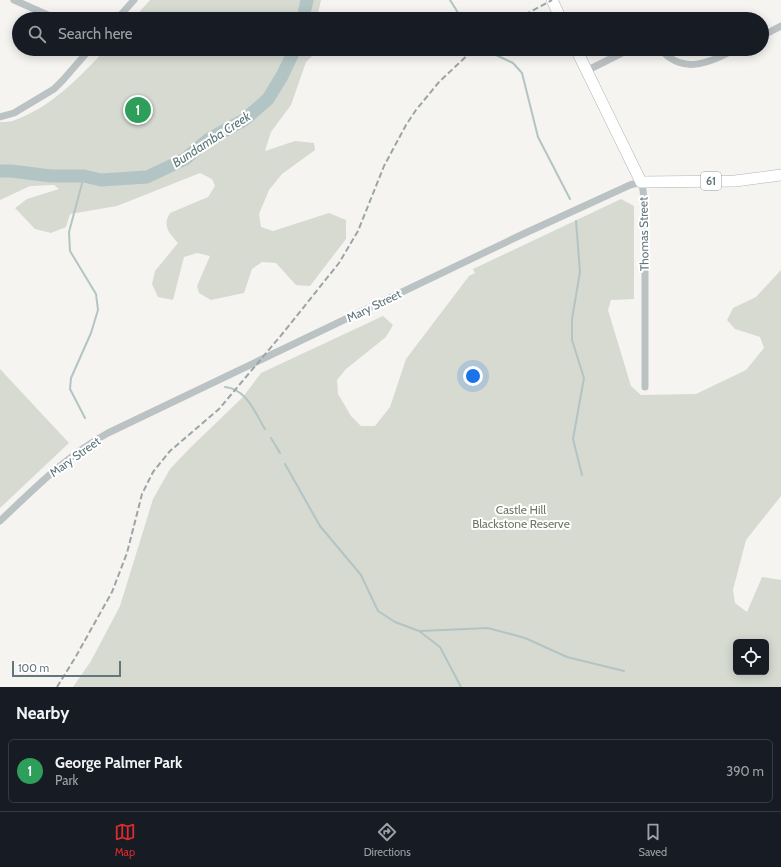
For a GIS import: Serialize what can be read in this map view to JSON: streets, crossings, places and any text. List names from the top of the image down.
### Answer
{
  "streets": {
    "main road": ["61", "Thomas Street", "Mary Street"]
  },
  "crossings": [
    ["Thomas Street", "Mary Street"]
  ],
  "water": ["Bundamba Creek"],
  "parks": ["Castle Hill Blackstone Reserve"],
  "scale_bar": "100 m",
  "page": {
    "search": "Search here",
    "pins": "1",
    "scale": "100 m",
    "heading": "Nearby",
    "list": [
      {
        "mark": "1",
        "name": "George Palmer Park",
        "note": "Park",
        "value": "390 m"
      }
    ],
    "nav": ["Map", "Directions", "Saved"]
  }
}
